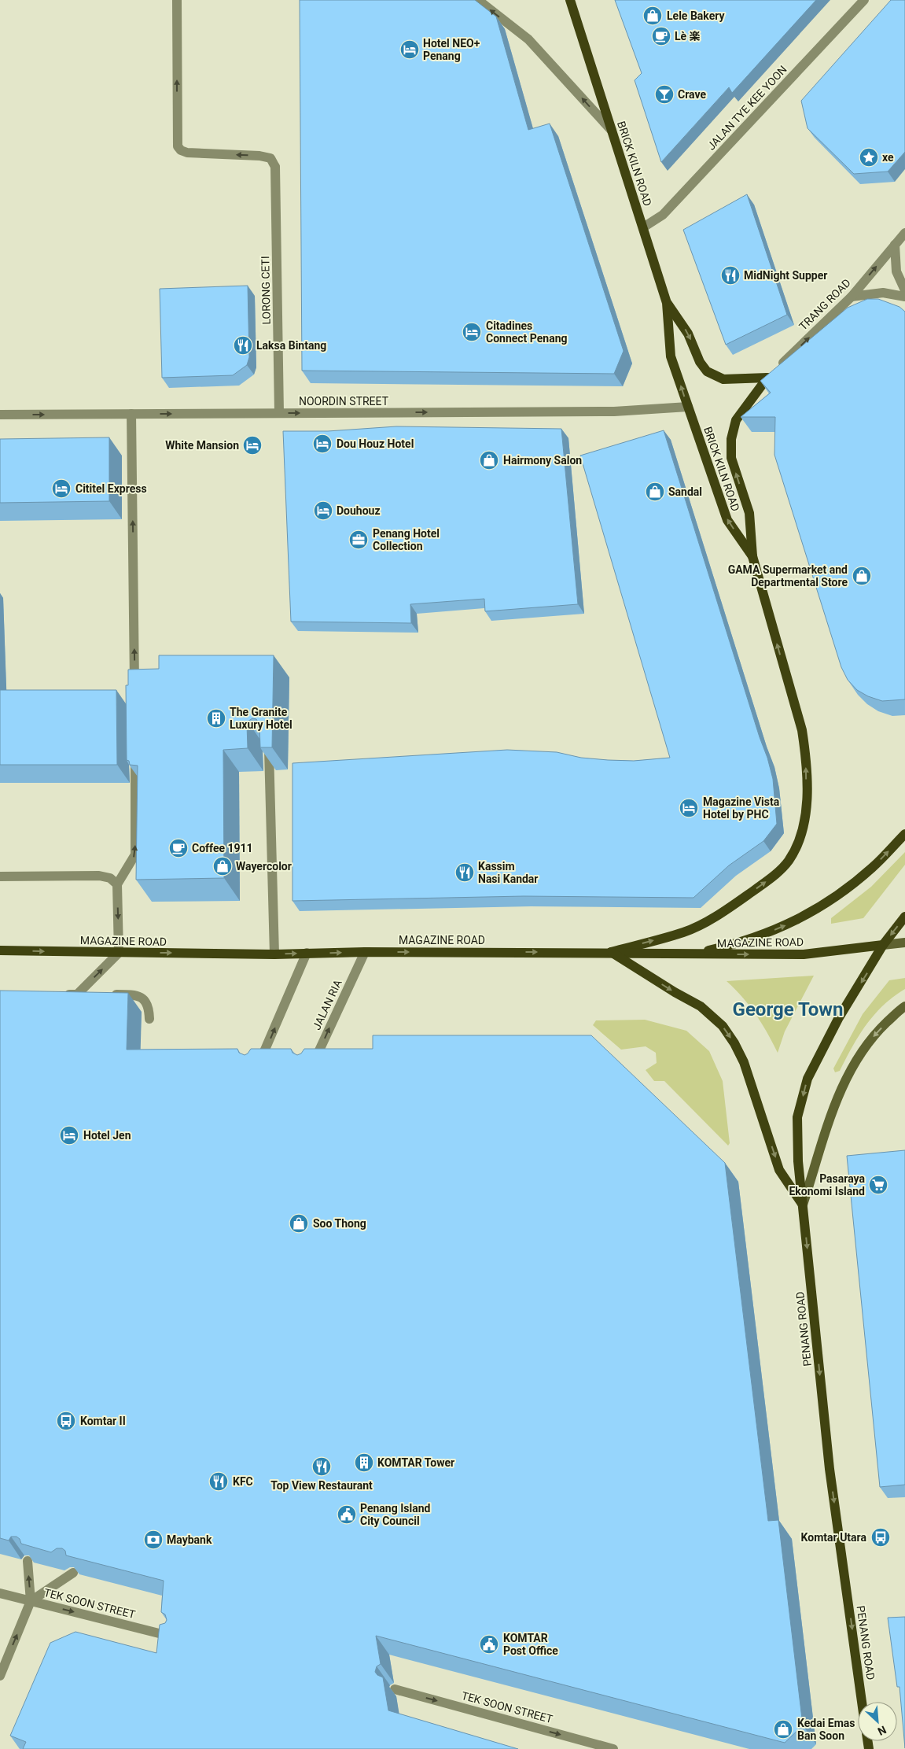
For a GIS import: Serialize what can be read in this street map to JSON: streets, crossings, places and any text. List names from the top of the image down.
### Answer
{
  "streets": {
    "main road": ["BRICK KILN ROAD", "MAGAZINE ROAD", "PENANG ROAD"],
    "street": [
      "JALAN TYE KEE YOON",
      "LORONG CETI",
      "TRANG ROAD",
      "NOORDIN STREET",
      "JALAN RIA",
      "TEK SOON STREET"
    ]
  },
  "crossings": [
    ["JALAN TYE KEE YOON", "BRICK KILN ROAD"],
    ["BRICK KILN ROAD", "NOORDIN STREET"],
    ["BRICK KILN ROAD", "MAGAZINE ROAD"],
    ["LORONG CETI", "NOORDIN STREET"],
    ["MAGAZINE ROAD", "JALAN RIA"],
    ["MAGAZINE ROAD", "PENANG ROAD"]
  ],
  "one_way": [
    "BRICK KILN ROAD",
    "LORONG CETI",
    "TRANG ROAD",
    "NOORDIN STREET",
    "MAGAZINE ROAD",
    "PENANG ROAD",
    "TEK SOON STREET"
  ],
  "districts": ["George Town"],
  "places": {
    "shop": [
      "Lele Bakery",
      "Hairmony Salon",
      "Sandal",
      "GAMA Supermarket and Departmental Store",
      "Wayercolor",
      "Soo Thong",
      "Kedai Emas Ban Soon"
    ],
    "cafe": ["Lè 楽", "Coffee 1911"],
    "hotel": [
      "Hotel NEO+ Penang",
      "Citadines Connect Penang",
      "Dou Houz Hotel",
      "White Mansion",
      "Cititel Express",
      "Douhouz",
      "Magazine Vista Hotel by PHC",
      "Hotel Jen"
    ],
    "bar": ["Crave"],
    "place": ["xe"],
    "restaurant": [
      "MidNight Supper",
      "Laksa Bintang",
      "Kassim Nasi Kandar",
      "Top View Restaurant",
      "KFC"
    ],
    "office": ["Penang Hotel Collection"],
    "building": ["The Granite Luxury Hotel", "KOMTAR Tower"],
    "supermarket": ["Pasaraya Ekonomi Island"],
    "bus stop": ["Komtar II", "Komtar Utara"],
    "public building": ["Penang Island City Council", "KOMTAR Post Office"],
    "bank": ["Maybank"]
  },
  "north": "bottom right"
}
